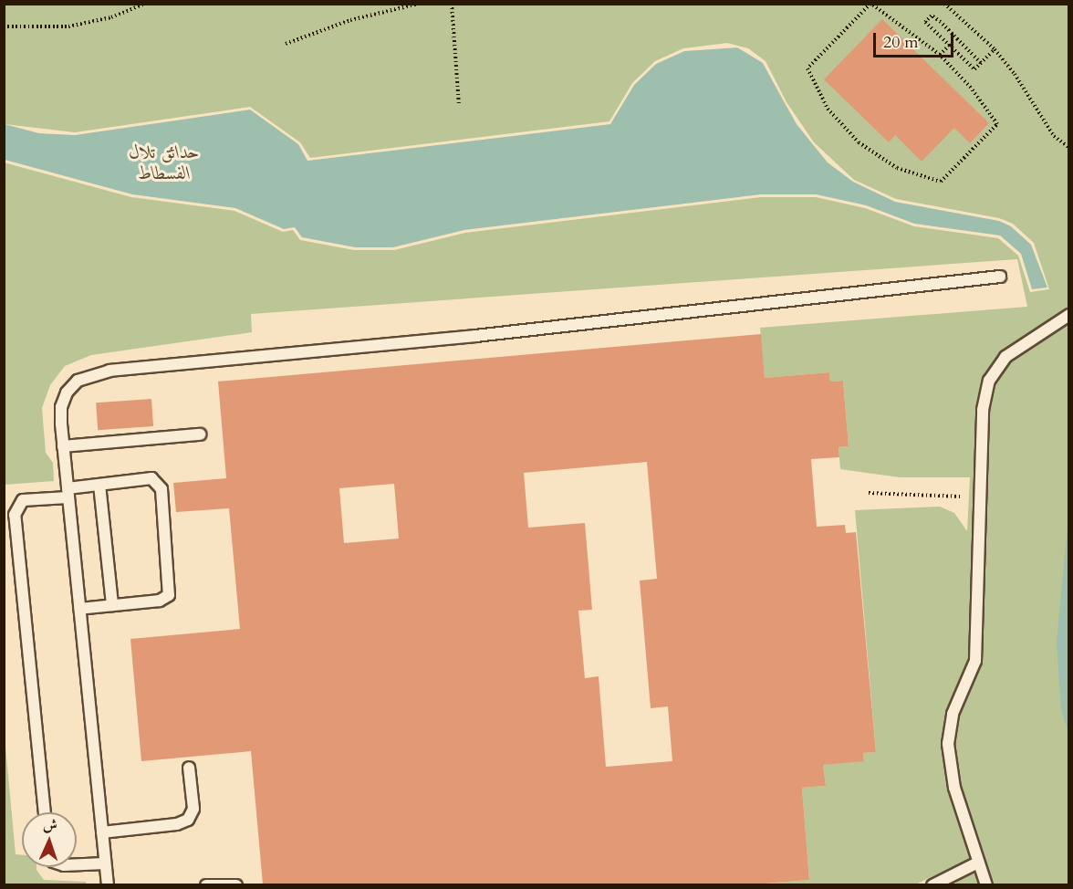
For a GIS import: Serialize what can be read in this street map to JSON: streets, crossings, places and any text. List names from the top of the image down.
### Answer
{
  "parks": ["حدائق تلال الفسطاط"],
  "scale_bar": "20 m",
  "north": "top"
}
